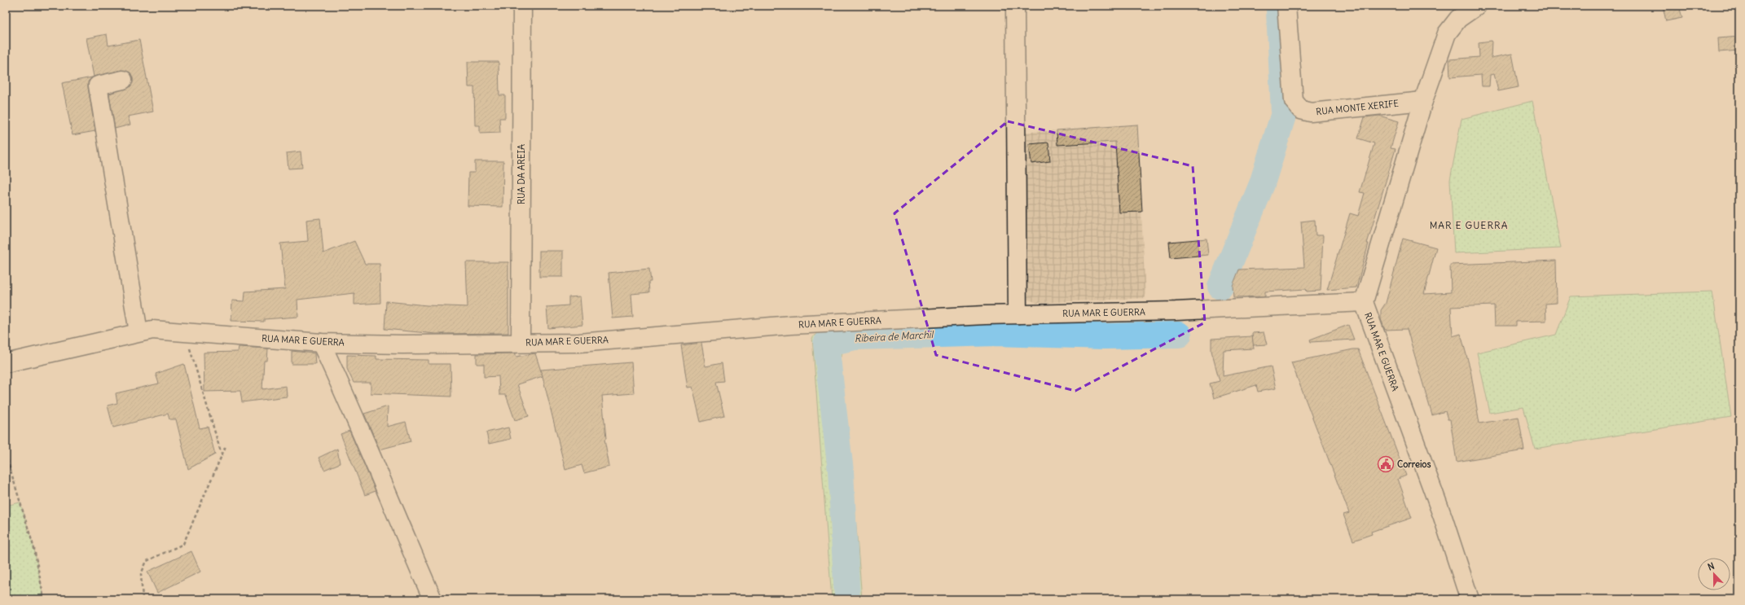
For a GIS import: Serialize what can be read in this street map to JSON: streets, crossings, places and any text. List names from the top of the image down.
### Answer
{
  "streets": {
    "street": ["RUA MONTE XERIFE", "RUA DA AREIA", "RUA MAR E GUERRA"]
  },
  "crossings": [
    ["RUA DA AREIA", "RUA MAR E GUERRA"]
  ],
  "districts": ["MAR E GUERRA"],
  "water": ["Ribeira de Marchil"],
  "places": {
    "public building": ["Correios"]
  },
  "north": "top"
}
